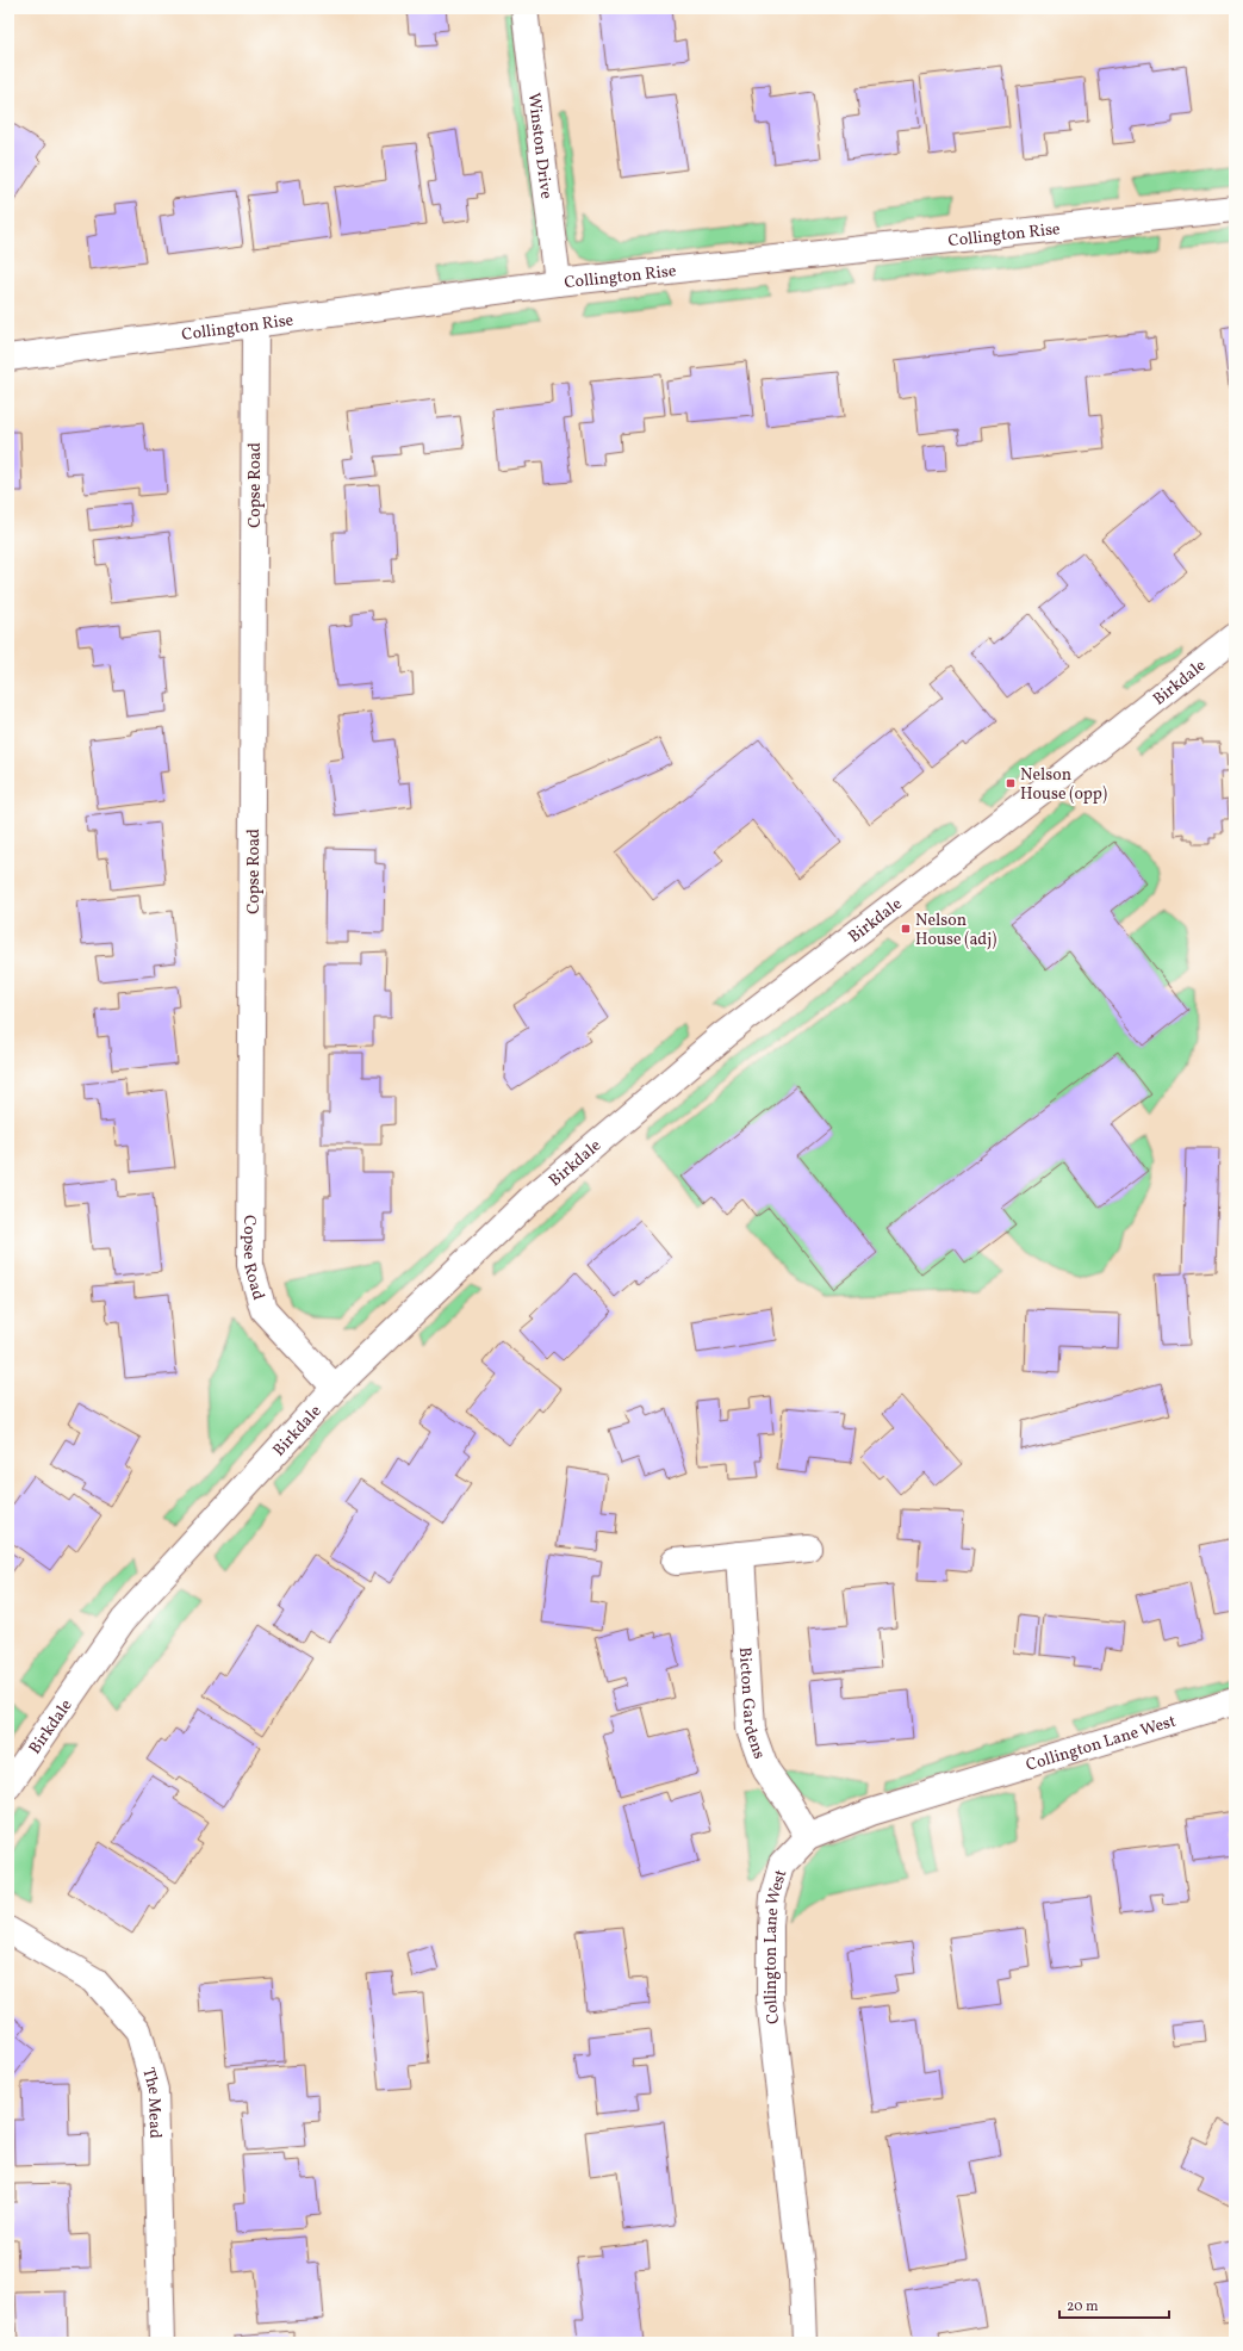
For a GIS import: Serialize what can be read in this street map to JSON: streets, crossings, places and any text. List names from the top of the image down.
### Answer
{
  "streets": {
    "street": [
      "Winston Drive",
      "Collington Rise",
      "Copse Road",
      "Birkdale",
      "Bicton Gardens",
      "Collington Lane West",
      "The Mead"
    ]
  },
  "crossings": [
    ["Winston Drive", "Collington Rise"],
    ["Collington Rise", "Copse Road"],
    ["Copse Road", "Birkdale"],
    ["Bicton Gardens", "Collington Lane West"]
  ],
  "places": {
    "transit": ["Nelson House (opp)", "Nelson House (adj)"]
  },
  "scale_bar": "20 m"
}
